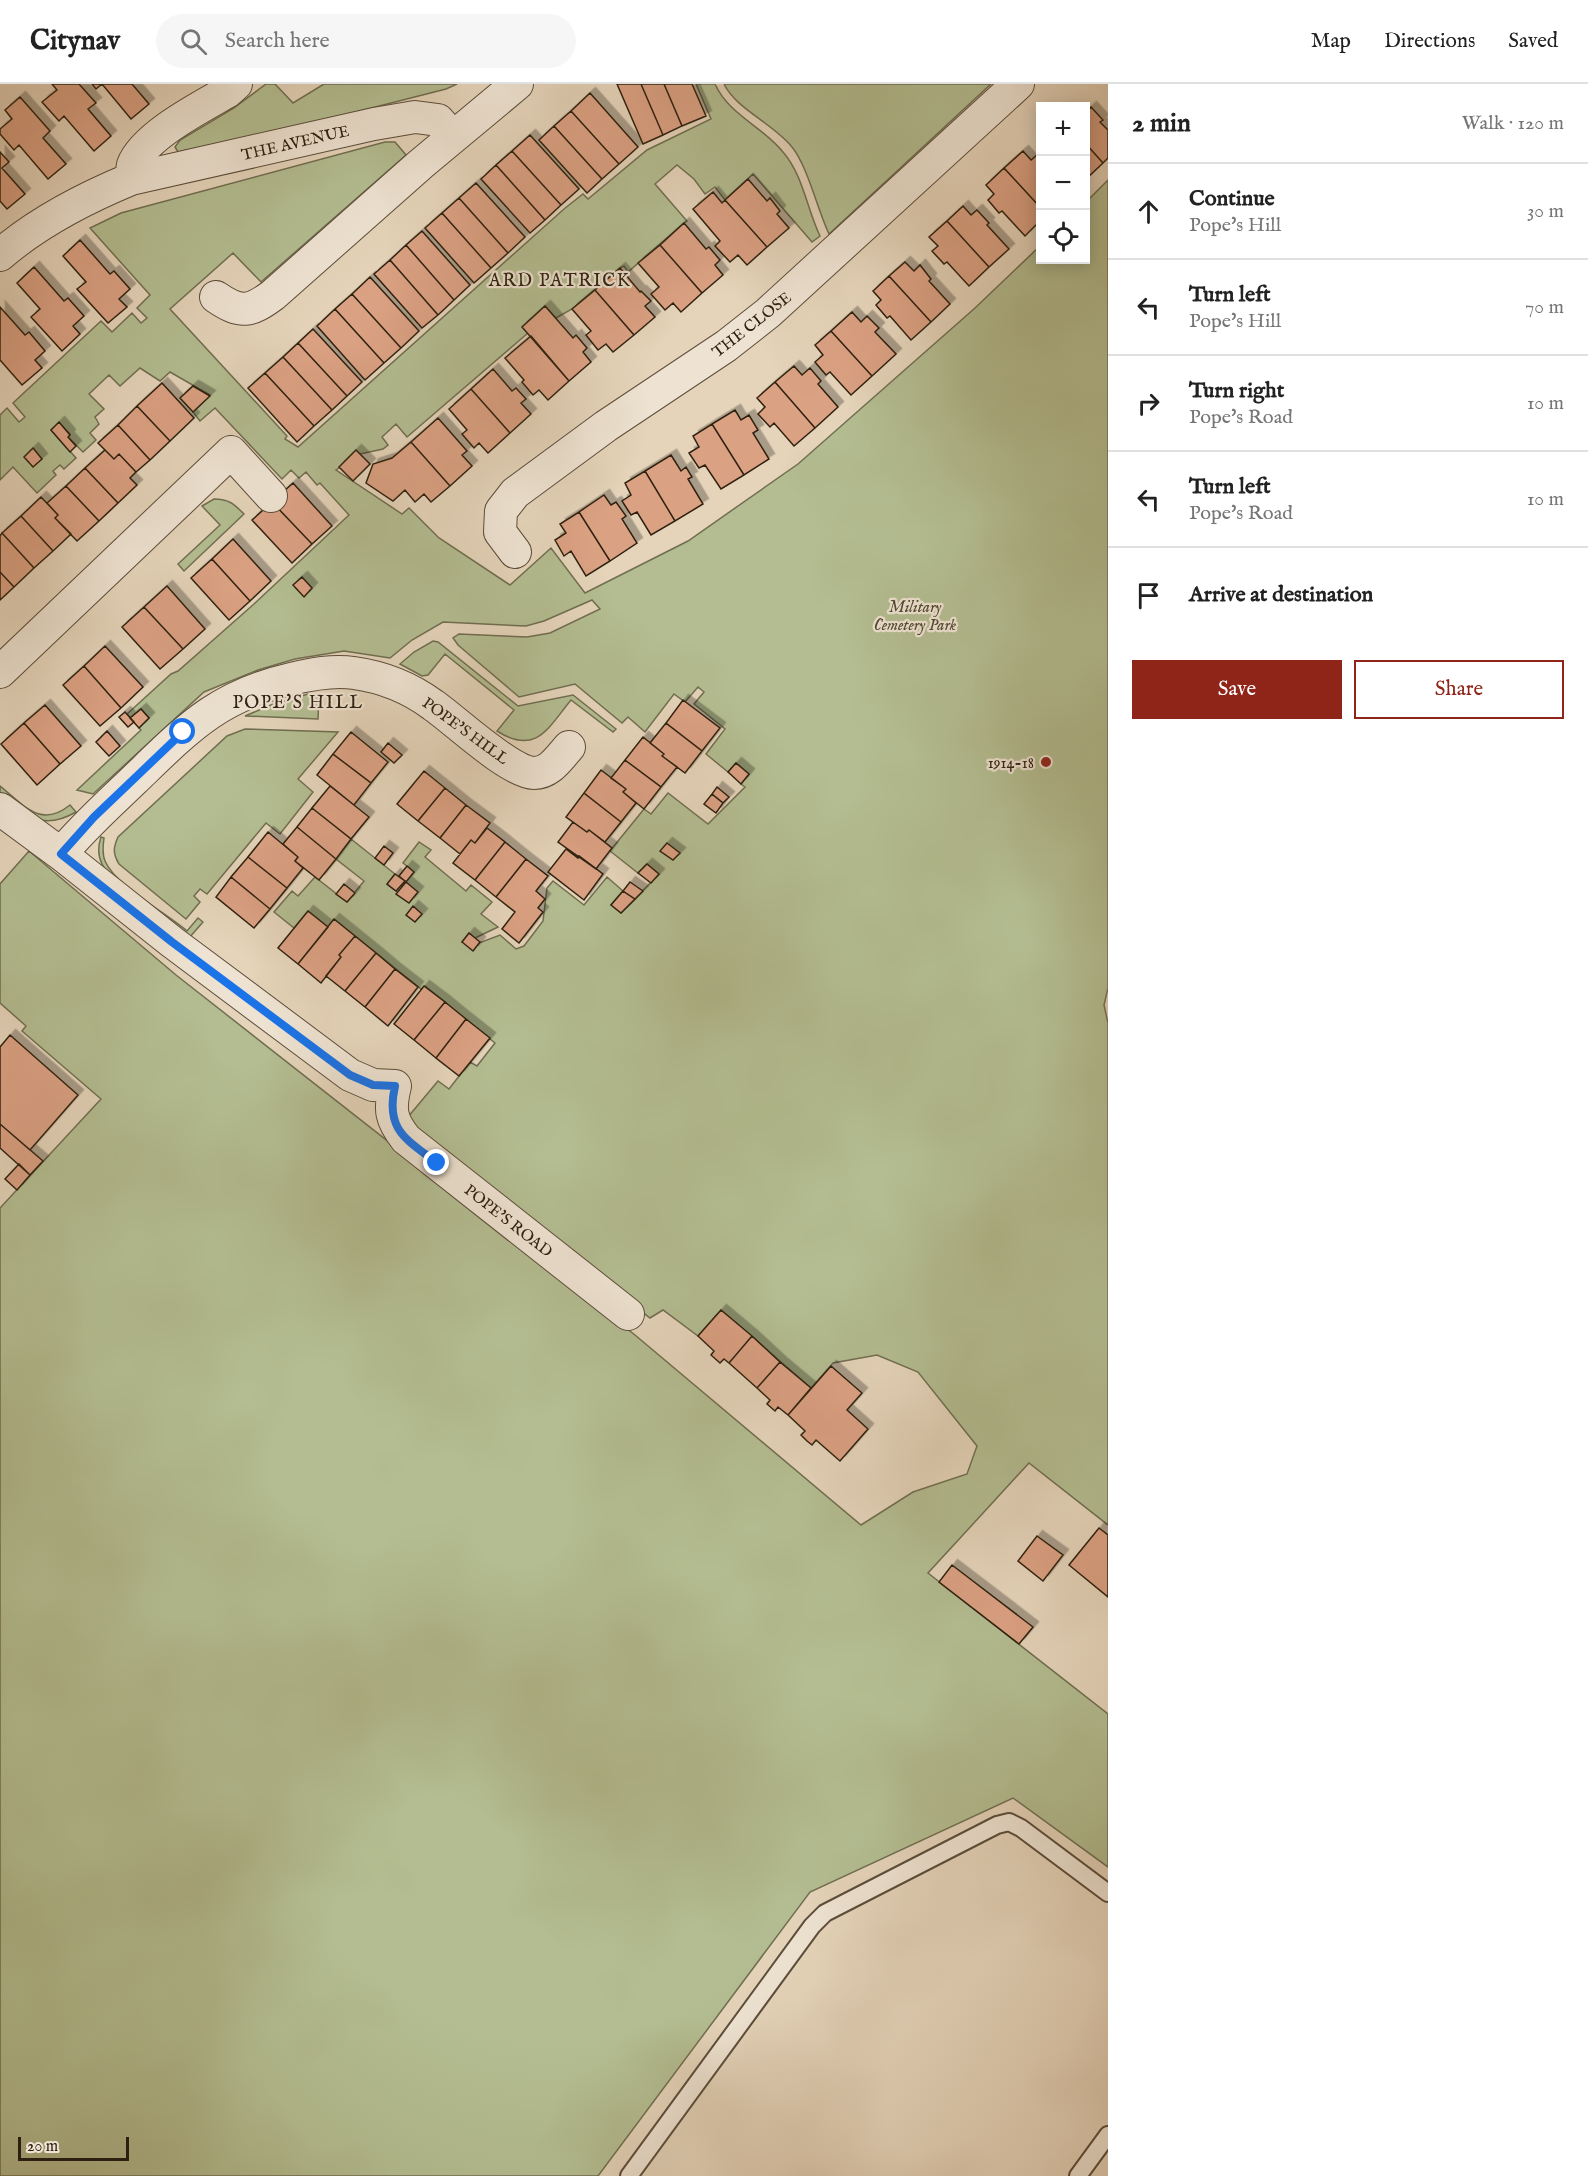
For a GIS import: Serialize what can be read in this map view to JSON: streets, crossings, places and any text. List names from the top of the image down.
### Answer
{
  "streets": {
    "street": [
      "THE AVENUE",
      "THE CLOSE",
      "POPE'S HILL",
      "POPE'S ROAD"
    ]
  },
  "crossings": [
    ["POPE'S HILL", "POPE'S ROAD"]
  ],
  "districts": ["ARD PATRICK", "POPE'S HILL"],
  "parks": ["Military Cemetery Park"],
  "places": ["1914-18"],
  "scale_bar": "20 m",
  "page": {
    "header": "Citynav",
    "search": "Search here",
    "nav": ["Map", "Directions", "Saved"],
    "heading": ["2 min", "Walk · 120 m"],
    "map_buttons": ["+", "−"],
    "list": [
      ["Continue", "Pope's Hill", "30 m"],
      ["Turn left", "Pope's Hill", "70 m"],
      ["Turn right", "Pope's Road", "10 m"],
      ["Turn left", "Pope's Road", "10 m"],
      "Arrive at destination"
    ],
    "buttons": ["Save", "Share"],
    "scale": "20 m"
  }
}
